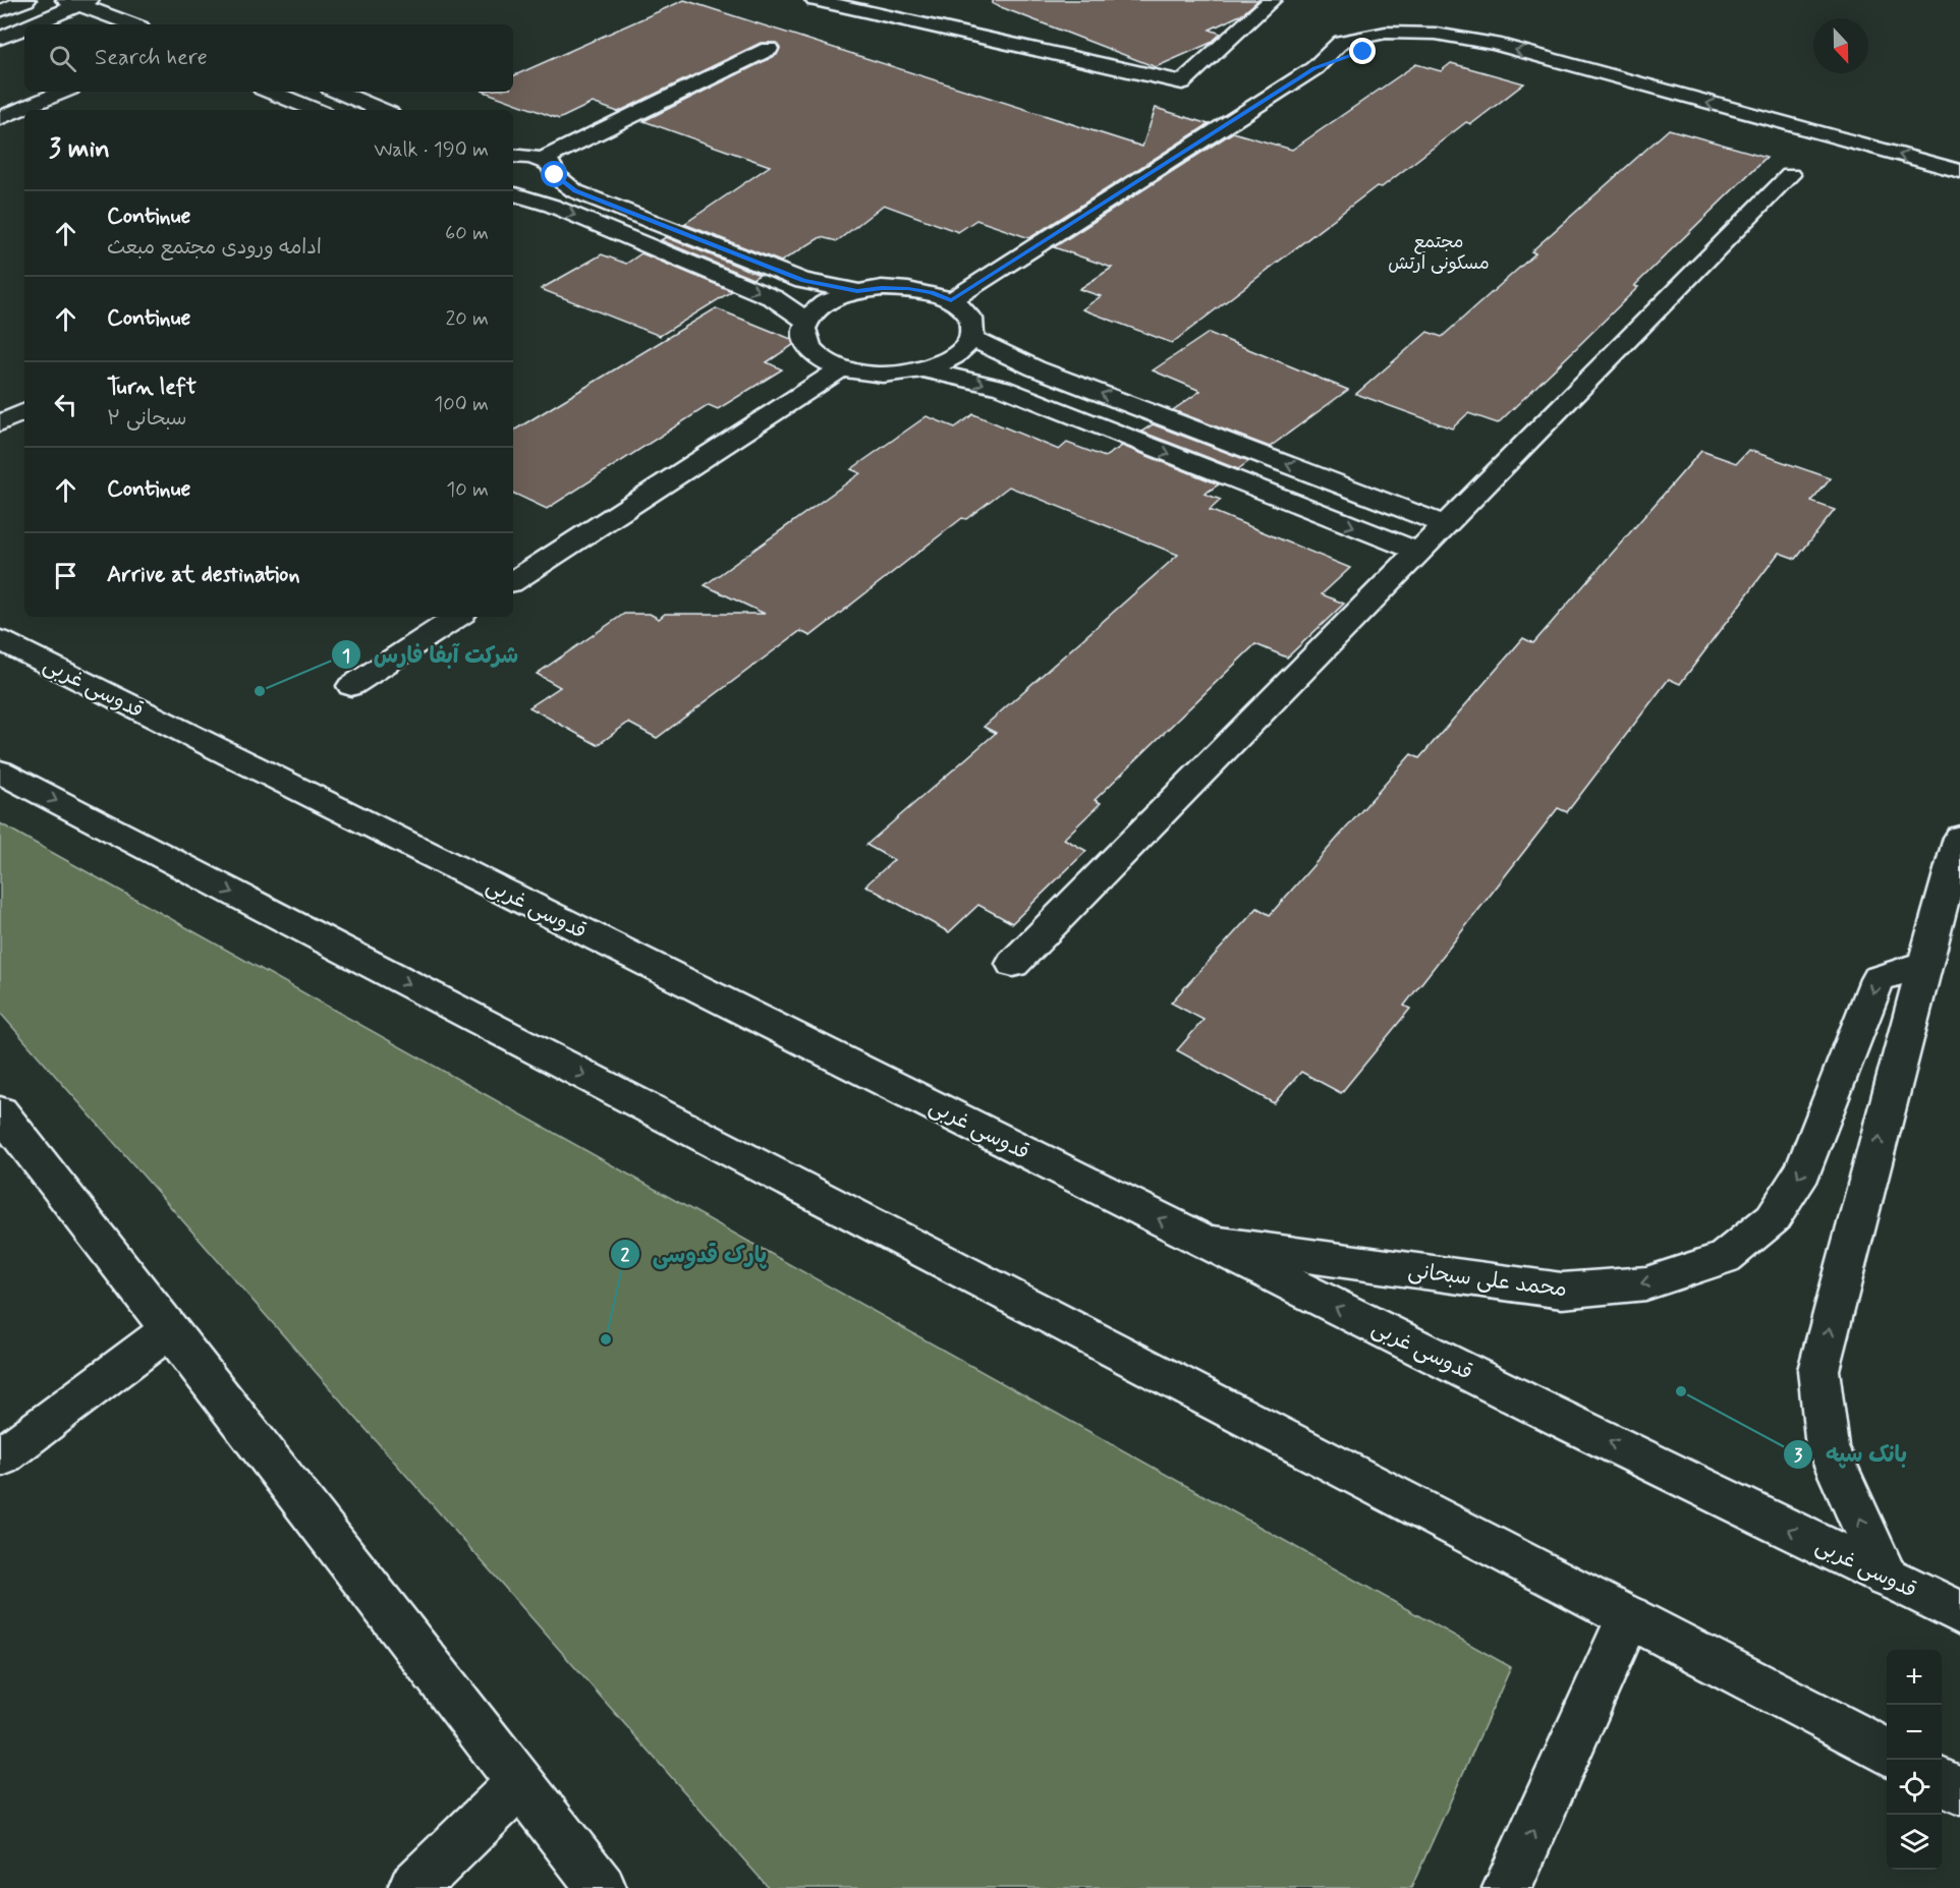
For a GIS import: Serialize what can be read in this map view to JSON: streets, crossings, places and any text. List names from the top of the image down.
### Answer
{
  "streets": {
    "street": ["قدوسی غربی", "محمد علی سبحانی"]
  },
  "crossings": [
    ["قدوسی غربی", "محمد علی سبحانی"]
  ],
  "one_way": ["محمد علی سبحانی"],
  "districts": ["مجتمع مسکونی ارتش"],
  "places": ["شرکت آبفا فارس", "پارک قدوسی", "بانک سپه"],
  "north": "bottom",
  "page": {
    "search": "Search here",
    "heading": ["3 min", "Walk · 190 m"],
    "list": [
      ["Continue", "ادامه ورودی مجتمع مبعث", "60 m"],
      ["Continue", "20 m"],
      ["Turn left", "سبحانی ۲", "100 m"],
      ["Continue", "10 m"],
      "Arrive at destination"
    ],
    "map_buttons": ["+", "−"]
  }
}
